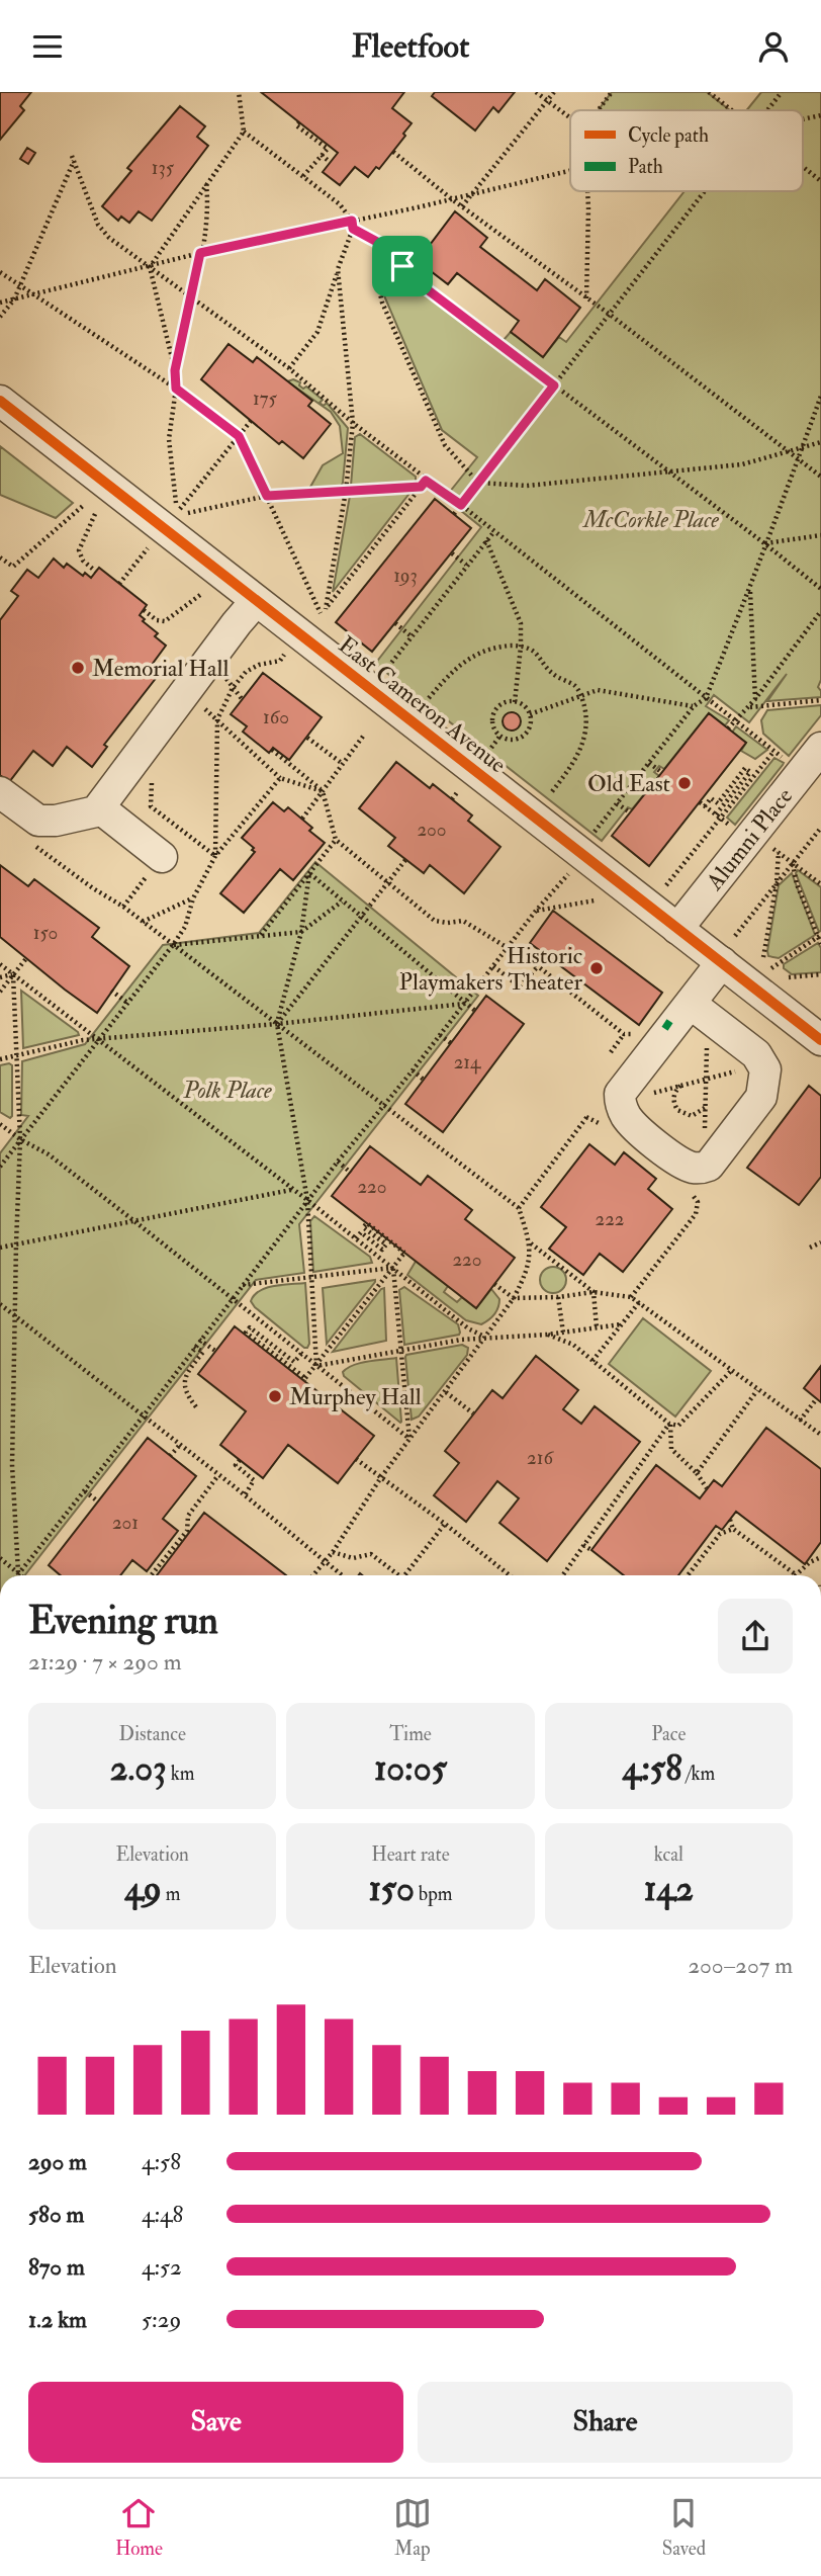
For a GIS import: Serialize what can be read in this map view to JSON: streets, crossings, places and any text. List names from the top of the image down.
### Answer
{
  "streets": {
    "street": ["East Cameron Avenue", "Alumni Place"]
  },
  "crossings": [
    ["East Cameron Avenue", "Alumni Place"]
  ],
  "parks": ["McCorkle Place", "Polk Place"],
  "places": [
    "Memorial Hall",
    "Old East",
    "Historic Playmakers Theater",
    "Murphey Hall"
  ],
  "house_numbers": [
    "135",
    "175",
    "193",
    "160",
    "200",
    "150",
    "214",
    "220",
    "222",
    "220",
    "216",
    "201"
  ],
  "legend": ["Cycle path", "Path"],
  "page": {
    "header": "Fleetfoot",
    "heading": ["Evening run", "21:29 · 7 × 290 m"],
    "stats": [
      ["Distance", "2.03 km"],
      ["Time", "10:05"],
      ["Pace", "4:58 /km"],
      ["Elevation", "49 m"],
      ["Heart rate", "150 bpm"],
      ["kcal", "142"]
    ],
    "chart": ["Elevation", "200–207 m"],
    "list": [
      {
        "name": "290 m",
        "note": "4:58"
      },
      {
        "name": "580 m",
        "note": "4:48"
      },
      {
        "name": "870 m",
        "note": "4:52"
      },
      {
        "name": "1.2 km",
        "note": "5:29"
      }
    ],
    "buttons": ["Save", "Share"],
    "tabs": ["Home", "Map", "Saved"]
  }
}
